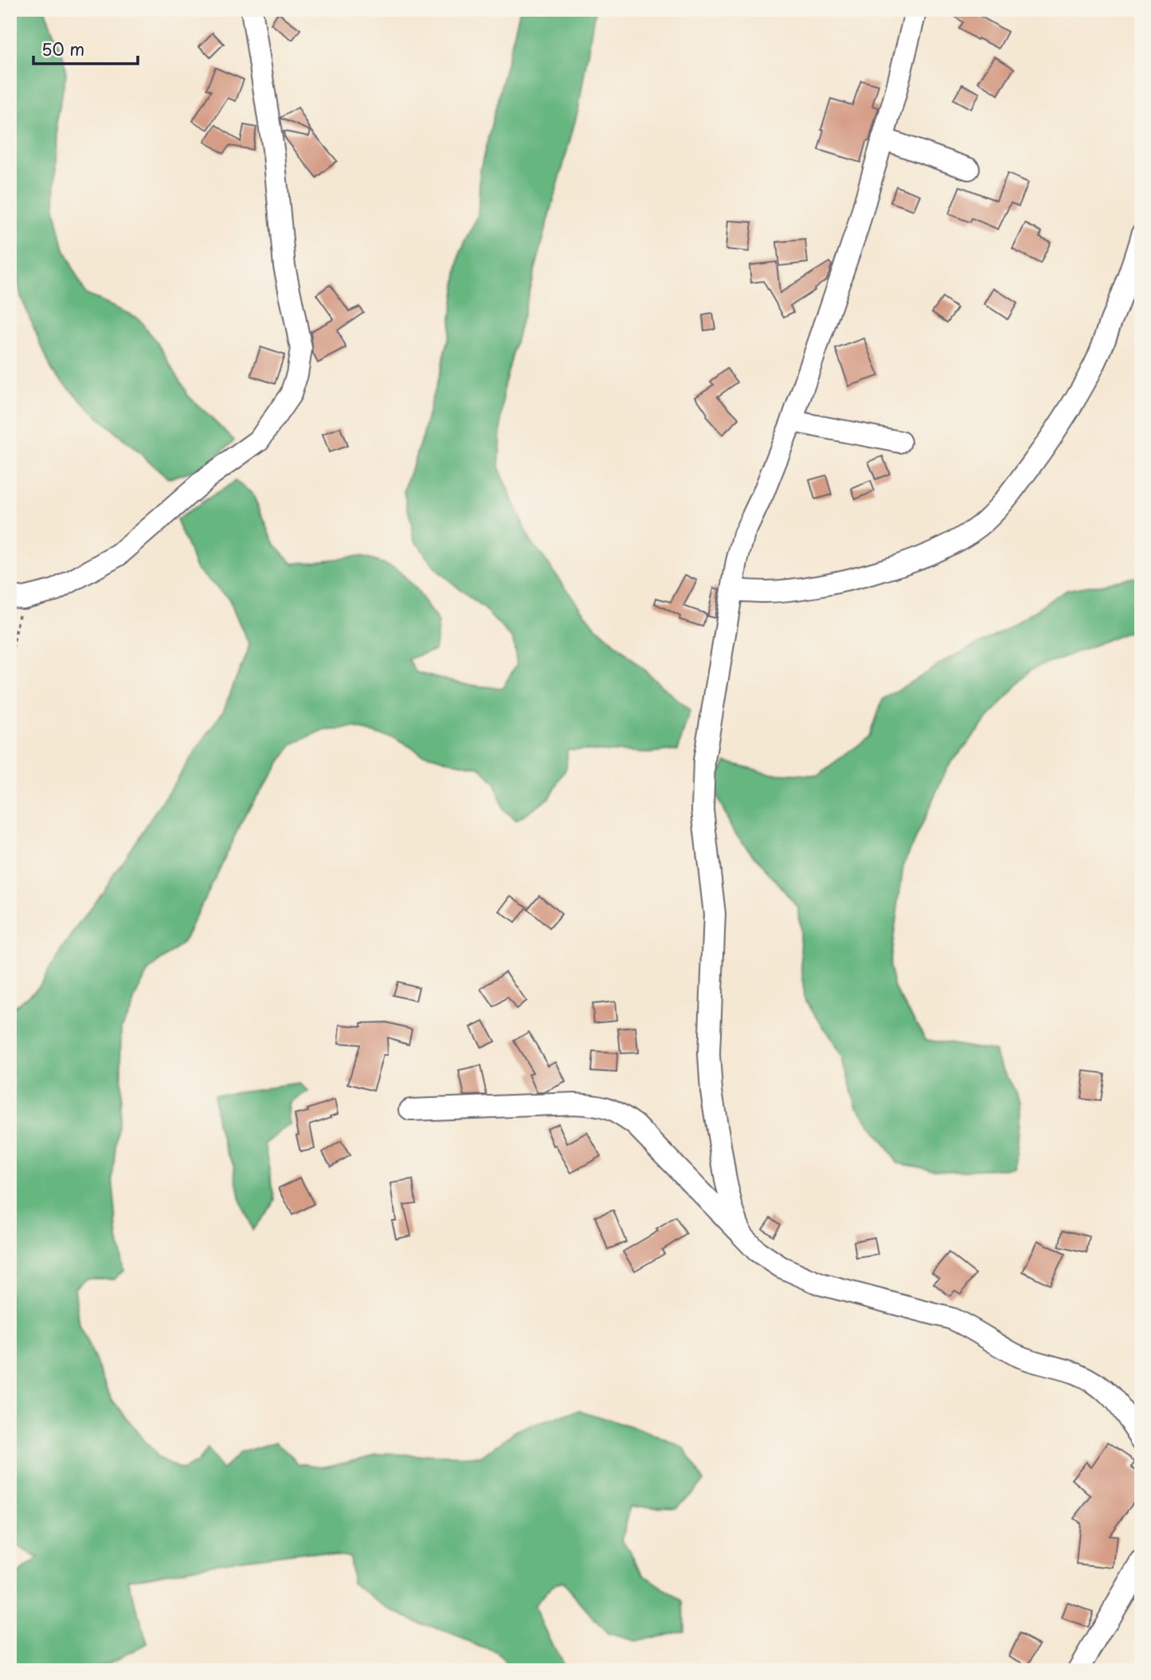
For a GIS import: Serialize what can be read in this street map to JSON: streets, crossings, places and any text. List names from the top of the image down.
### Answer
{
  "scale_bar": "50 m"
}
